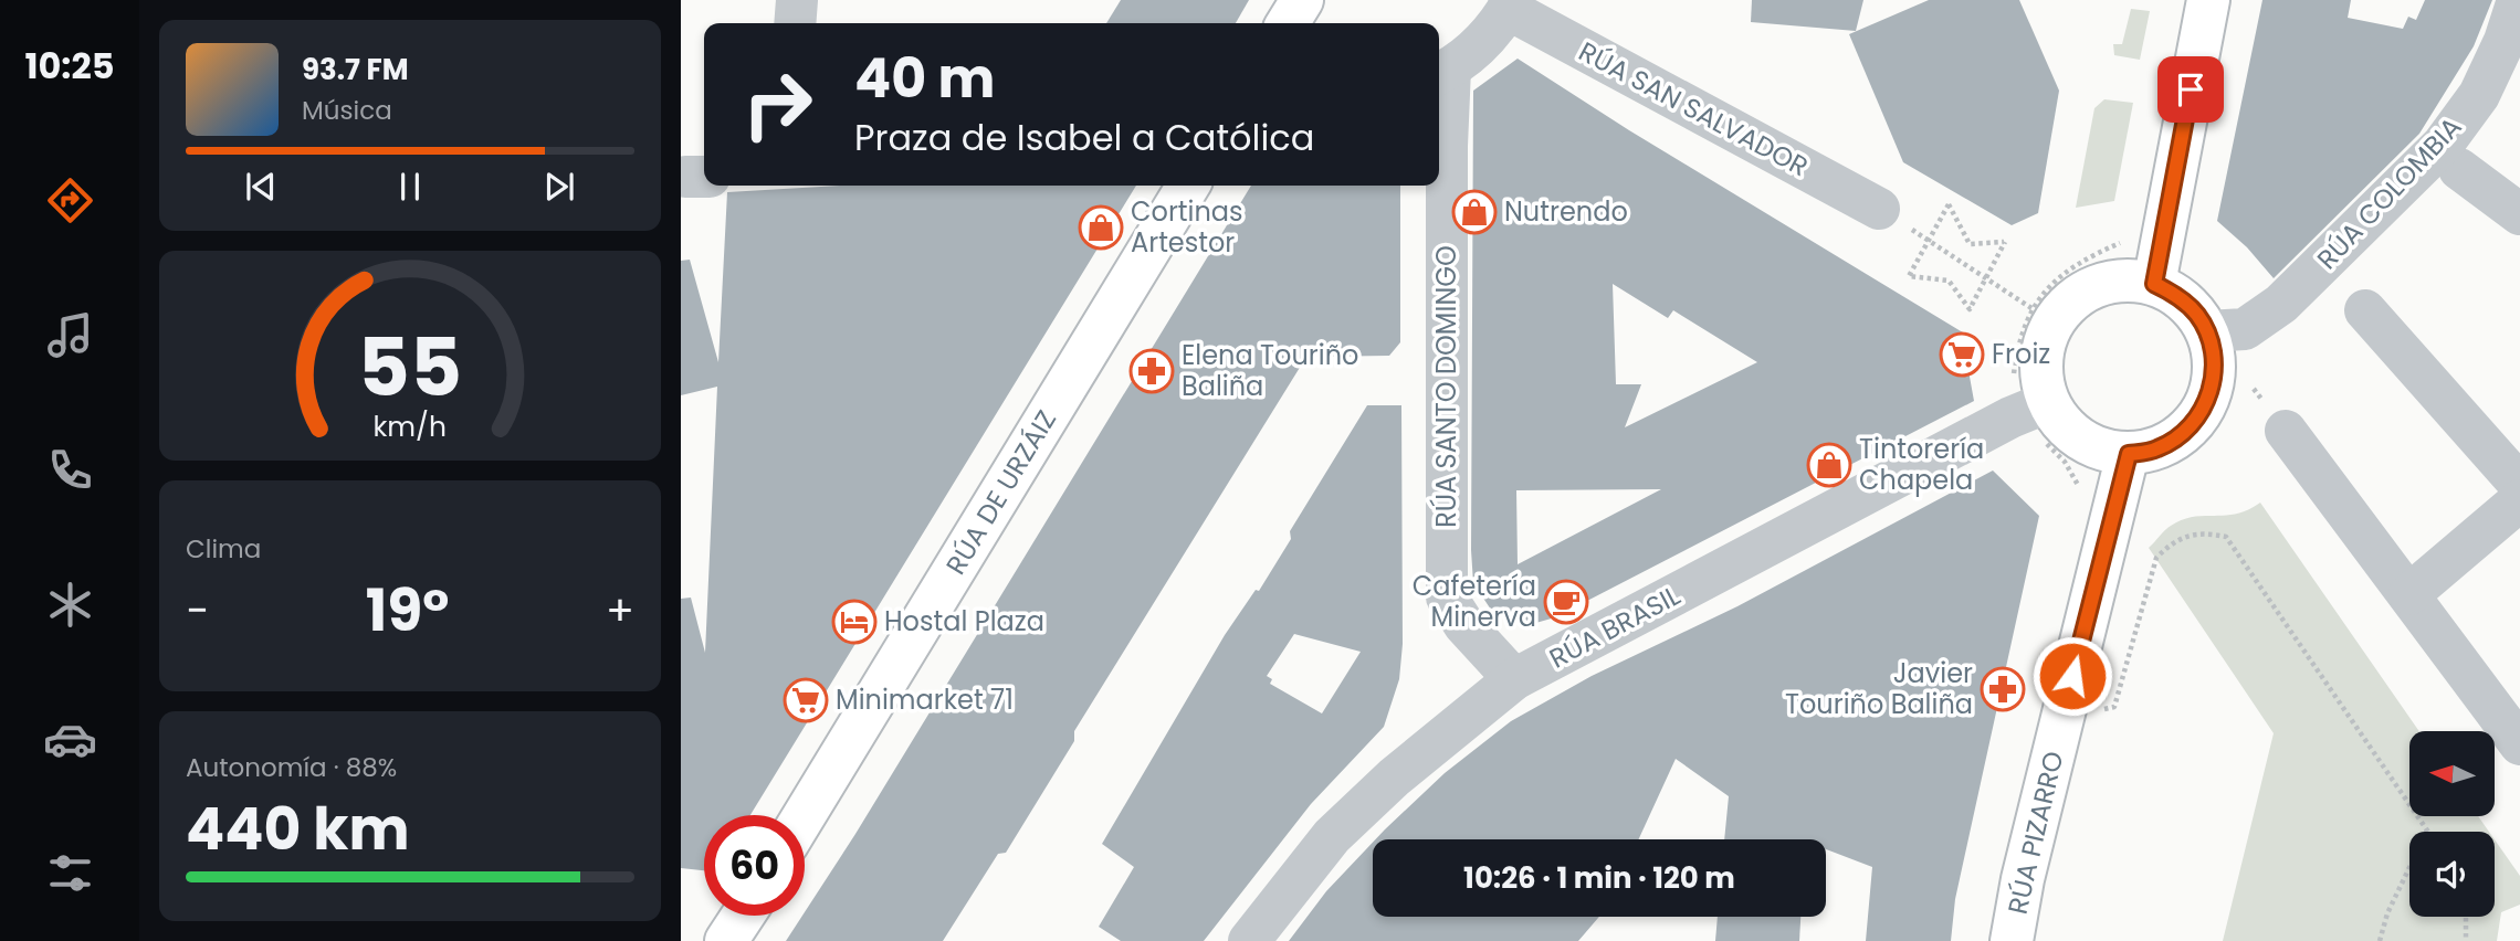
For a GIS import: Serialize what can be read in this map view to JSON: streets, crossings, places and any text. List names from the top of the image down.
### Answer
{
  "streets": {
    "main road": ["RÚA DE URZÁIZ", "RÚA PIZARRO"],
    "street": [
      "RÚA SAN SALVADOR",
      "RÚA COLOMBIA",
      "RÚA SANTO DOMINGO",
      "RÚA BRASIL"
    ]
  },
  "crossings": [
    ["RÚA COLOMBIA", "RÚA BRASIL"],
    ["RÚA COLOMBIA", "RÚA PIZARRO"],
    ["RÚA SANTO DOMINGO", "RÚA BRASIL"],
    ["RÚA BRASIL", "RÚA PIZARRO"]
  ],
  "places": {
    "shop": ["Nutrendo", "Cortinas Artestor", "Tintorería Chapela"],
    "supermarket": ["Froiz", "Minimarket 71"],
    "pharmacy": ["Elena Touriño Baliña", "Javier Touriño Baliña"],
    "cafe": ["Cafetería Minerva"],
    "hotel": ["Hostal Plaza"]
  },
  "north": "left",
  "page": {
    "tabs": "10:25",
    "turn": ["40 m", "Praza de Isabel a Católica"],
    "song": ["93.7 FM", "Música"],
    "tile": [
      "Clima",
      ["Autonomía · 88%", "440 km"]
    ],
    "heat": ["−", "19°", "+"],
    "limit": "60",
    "trip": "10:26 · 1 min · 120 m",
    "gauge": ["55", "km/h"]
  }
}
